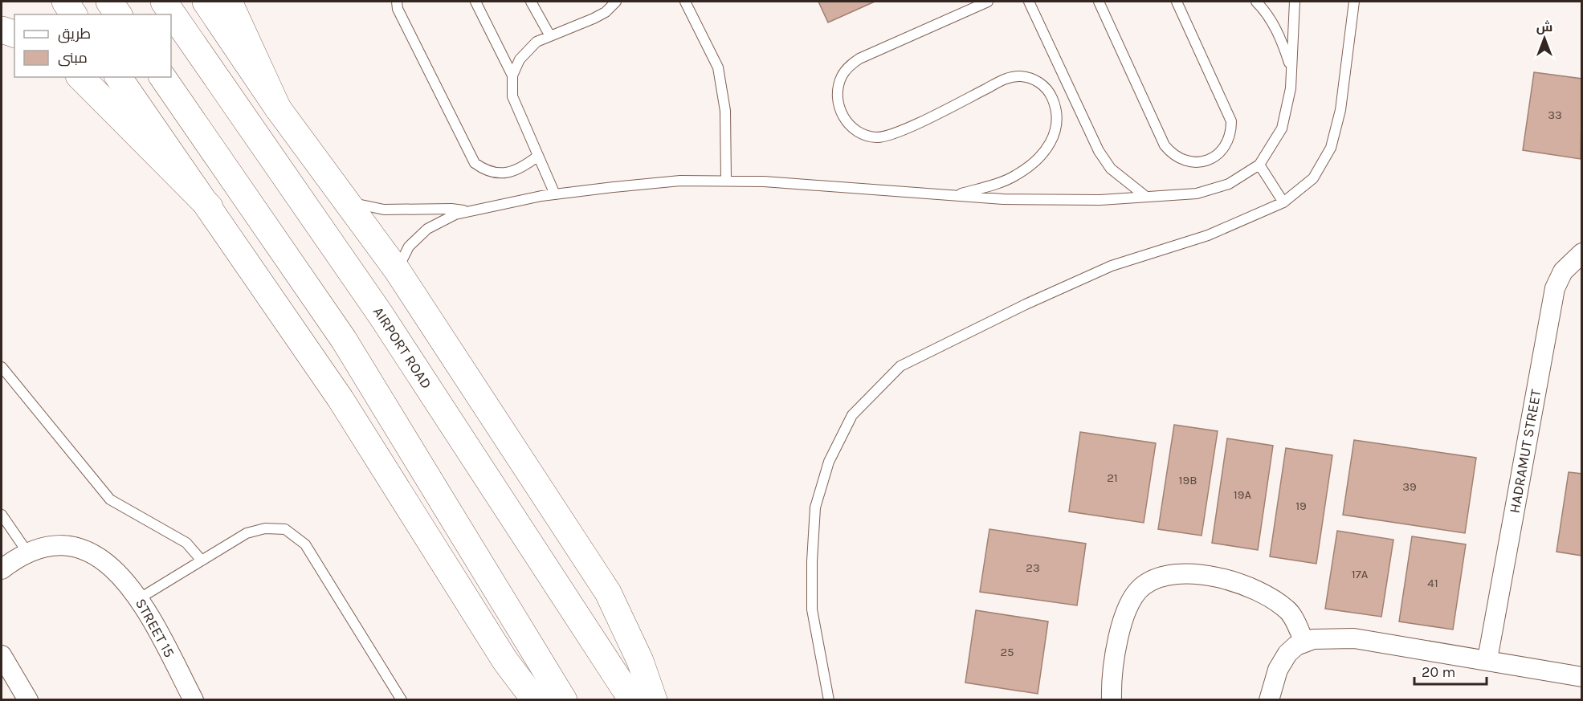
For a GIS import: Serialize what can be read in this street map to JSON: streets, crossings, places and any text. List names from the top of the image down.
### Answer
{
  "streets": {
    "main road": ["AIRPORT ROAD"],
    "street": ["HADRAMUT STREET", "STREET 15"]
  },
  "house_numbers": [
    "33",
    "21",
    "19B",
    "39",
    "19A",
    "19",
    "23",
    "17A",
    "41",
    "25"
  ],
  "legend": ["طريق", "مبنى"],
  "scale_bar": "20 m",
  "north": "top"
}
